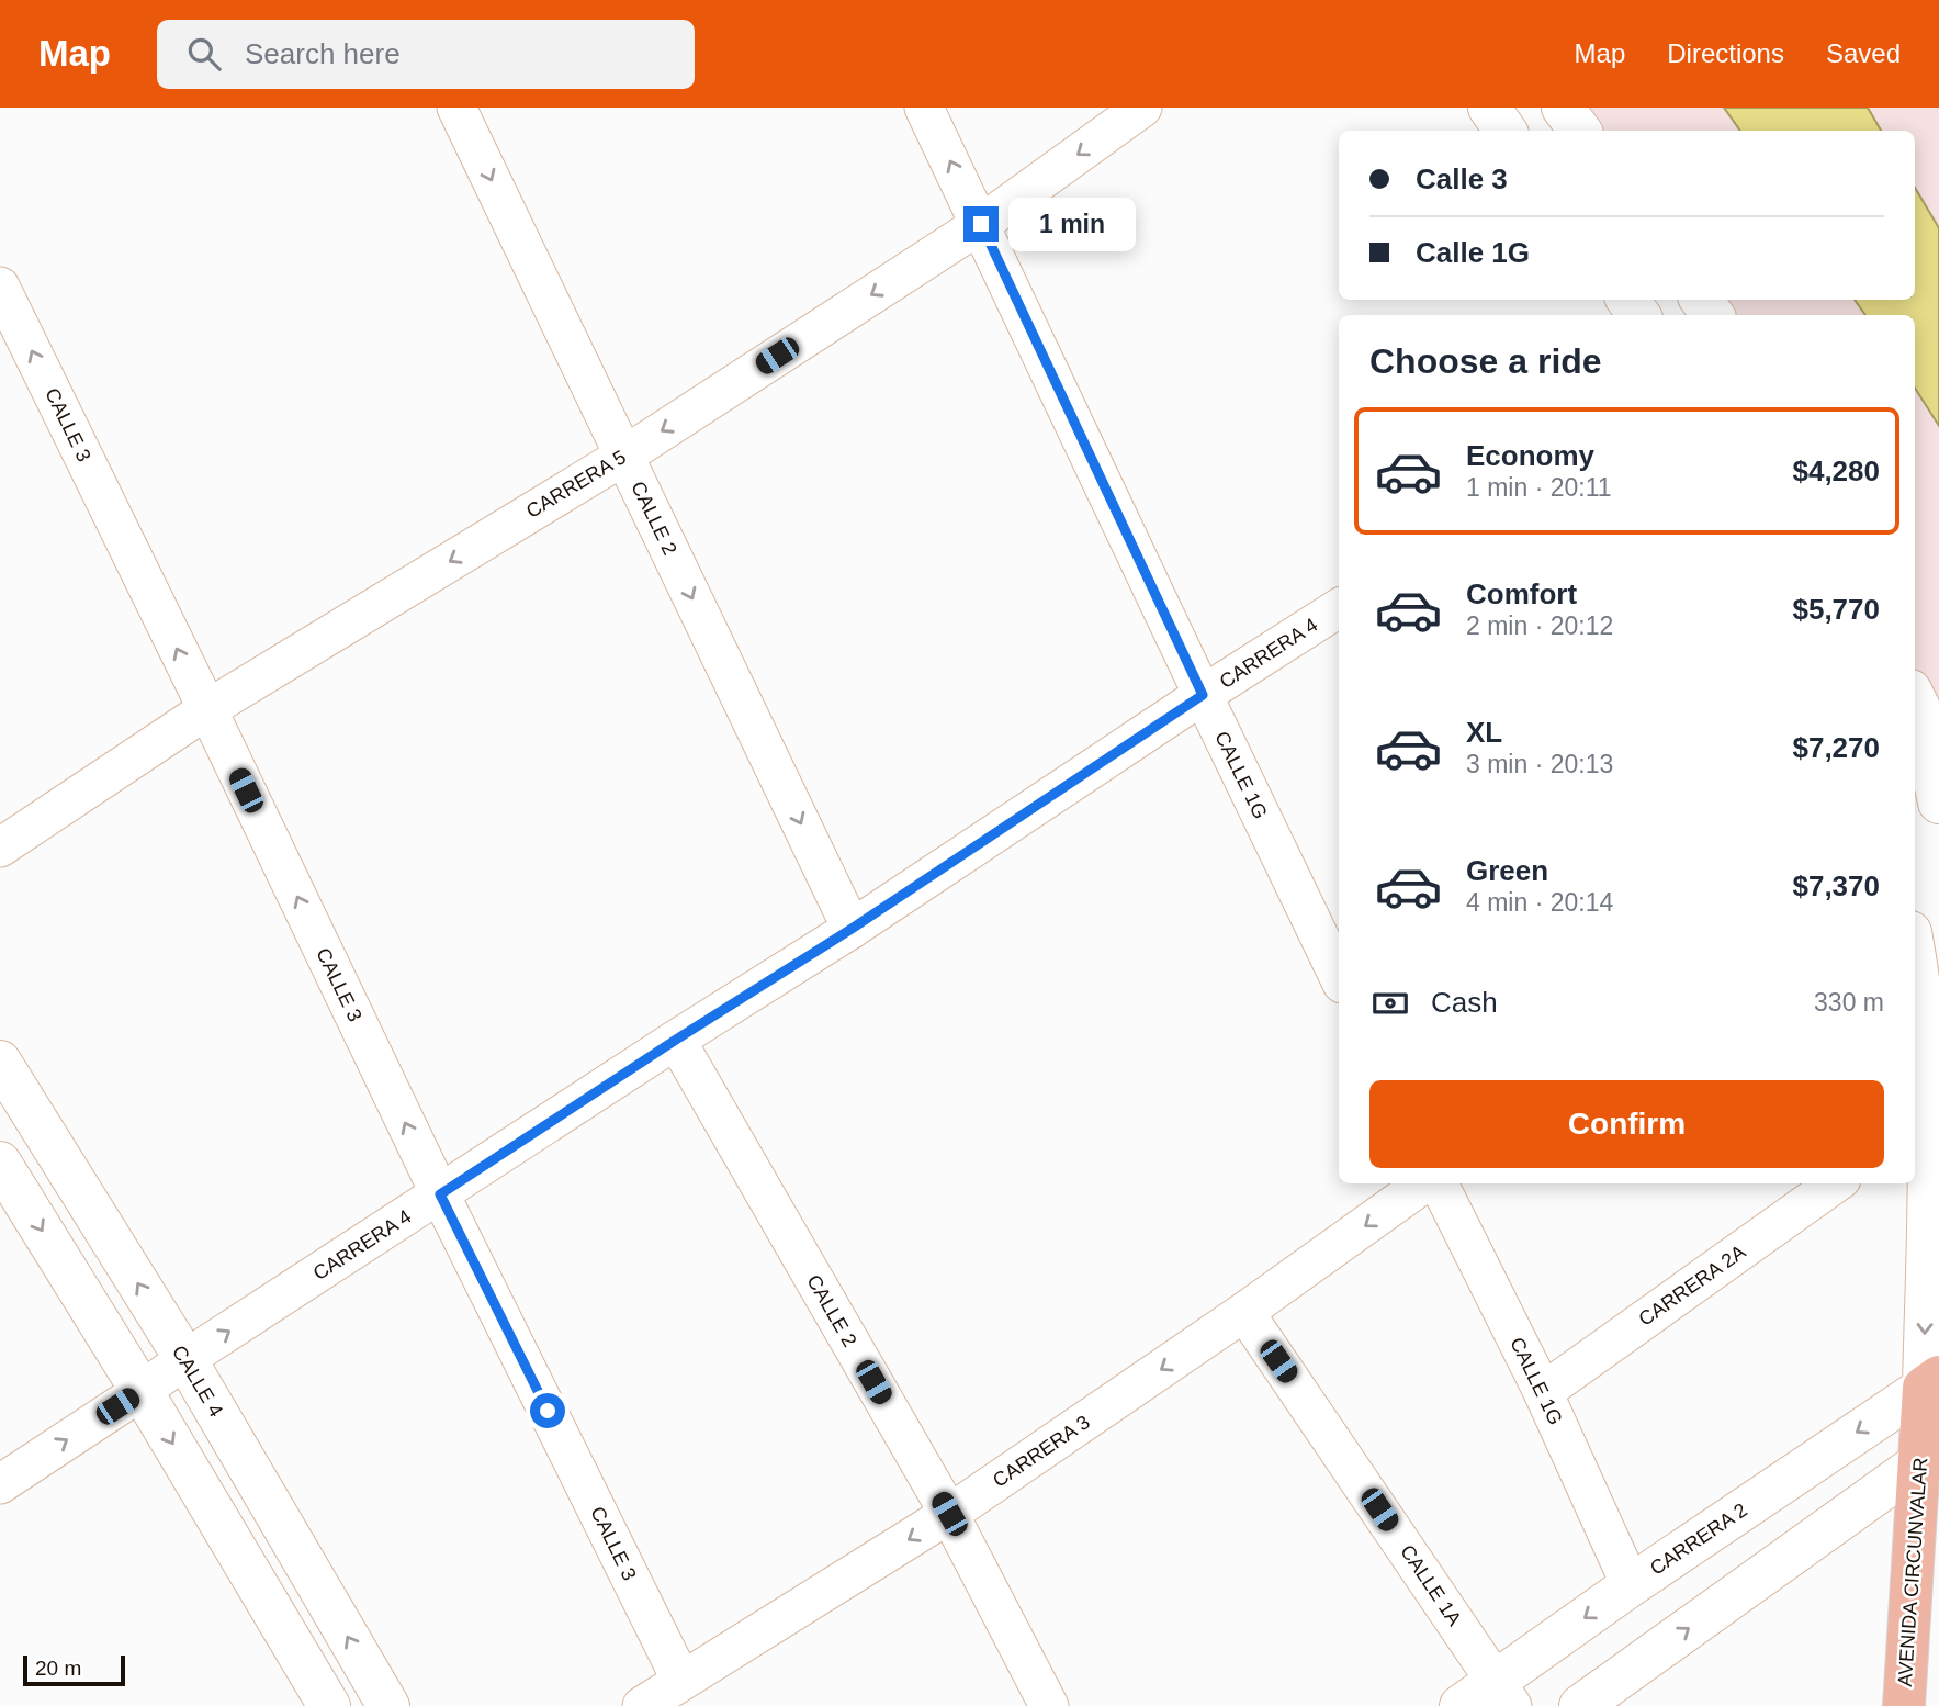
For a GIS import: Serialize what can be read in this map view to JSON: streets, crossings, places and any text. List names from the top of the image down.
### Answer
{
  "streets": {
    "main road": ["CALLE 4", "CARRERA 2", "AVENIDA CIRCUNVALAR"],
    "street": [
      "CALLE 3",
      "CARRERA 5",
      "CALLE 2",
      "CARRERA 4",
      "CALLE 1G",
      "CARRERA 2A",
      "CARRERA 3",
      "CALLE 1A"
    ]
  },
  "crossings": [
    ["CALLE 3", "CARRERA 5"],
    ["CALLE 3", "CARRERA 4"],
    ["CALLE 3", "CARRERA 3"],
    ["CARRERA 5", "CALLE 2"],
    ["CARRERA 5", "CALLE 1G"],
    ["CALLE 2", "CARRERA 4"],
    ["CALLE 2", "CARRERA 3"],
    ["CARRERA 4", "CALLE 1G"],
    ["CARRERA 4", "CALLE 4"],
    ["CALLE 1G", "CARRERA 2A"],
    ["CALLE 1G", "CARRERA 2"],
    ["CARRERA 3", "CALLE 1A"],
    ["CARRERA 2", "AVENIDA CIRCUNVALAR"],
    ["CARRERA 2", "CALLE 1A"]
  ],
  "one_way": [
    "CALLE 3",
    "CARRERA 5",
    "CALLE 2",
    "CARRERA 3"
  ],
  "scale_bar": "20 m",
  "page": {
    "header": "Map",
    "search": "Search here",
    "nav": ["Map", "Directions", "Saved"],
    "banner": ["Calle 3", "Calle 1G"],
    "bubble": "1 min",
    "heading": "Choose a ride",
    "list": [
      {
        "name": "Economy",
        "note": "1 min · 20:11",
        "value": "$4,280"
      },
      {
        "name": "Comfort",
        "note": "2 min · 20:12",
        "value": "$5,770"
      },
      {
        "name": "XL",
        "note": "3 min · 20:13",
        "value": "$7,270"
      },
      {
        "name": "Green",
        "note": "4 min · 20:14",
        "value": "$7,370"
      }
    ],
    "pay": ["Cash", "330 m"],
    "buttons": "Confirm",
    "scale": "20 m"
  }
}
